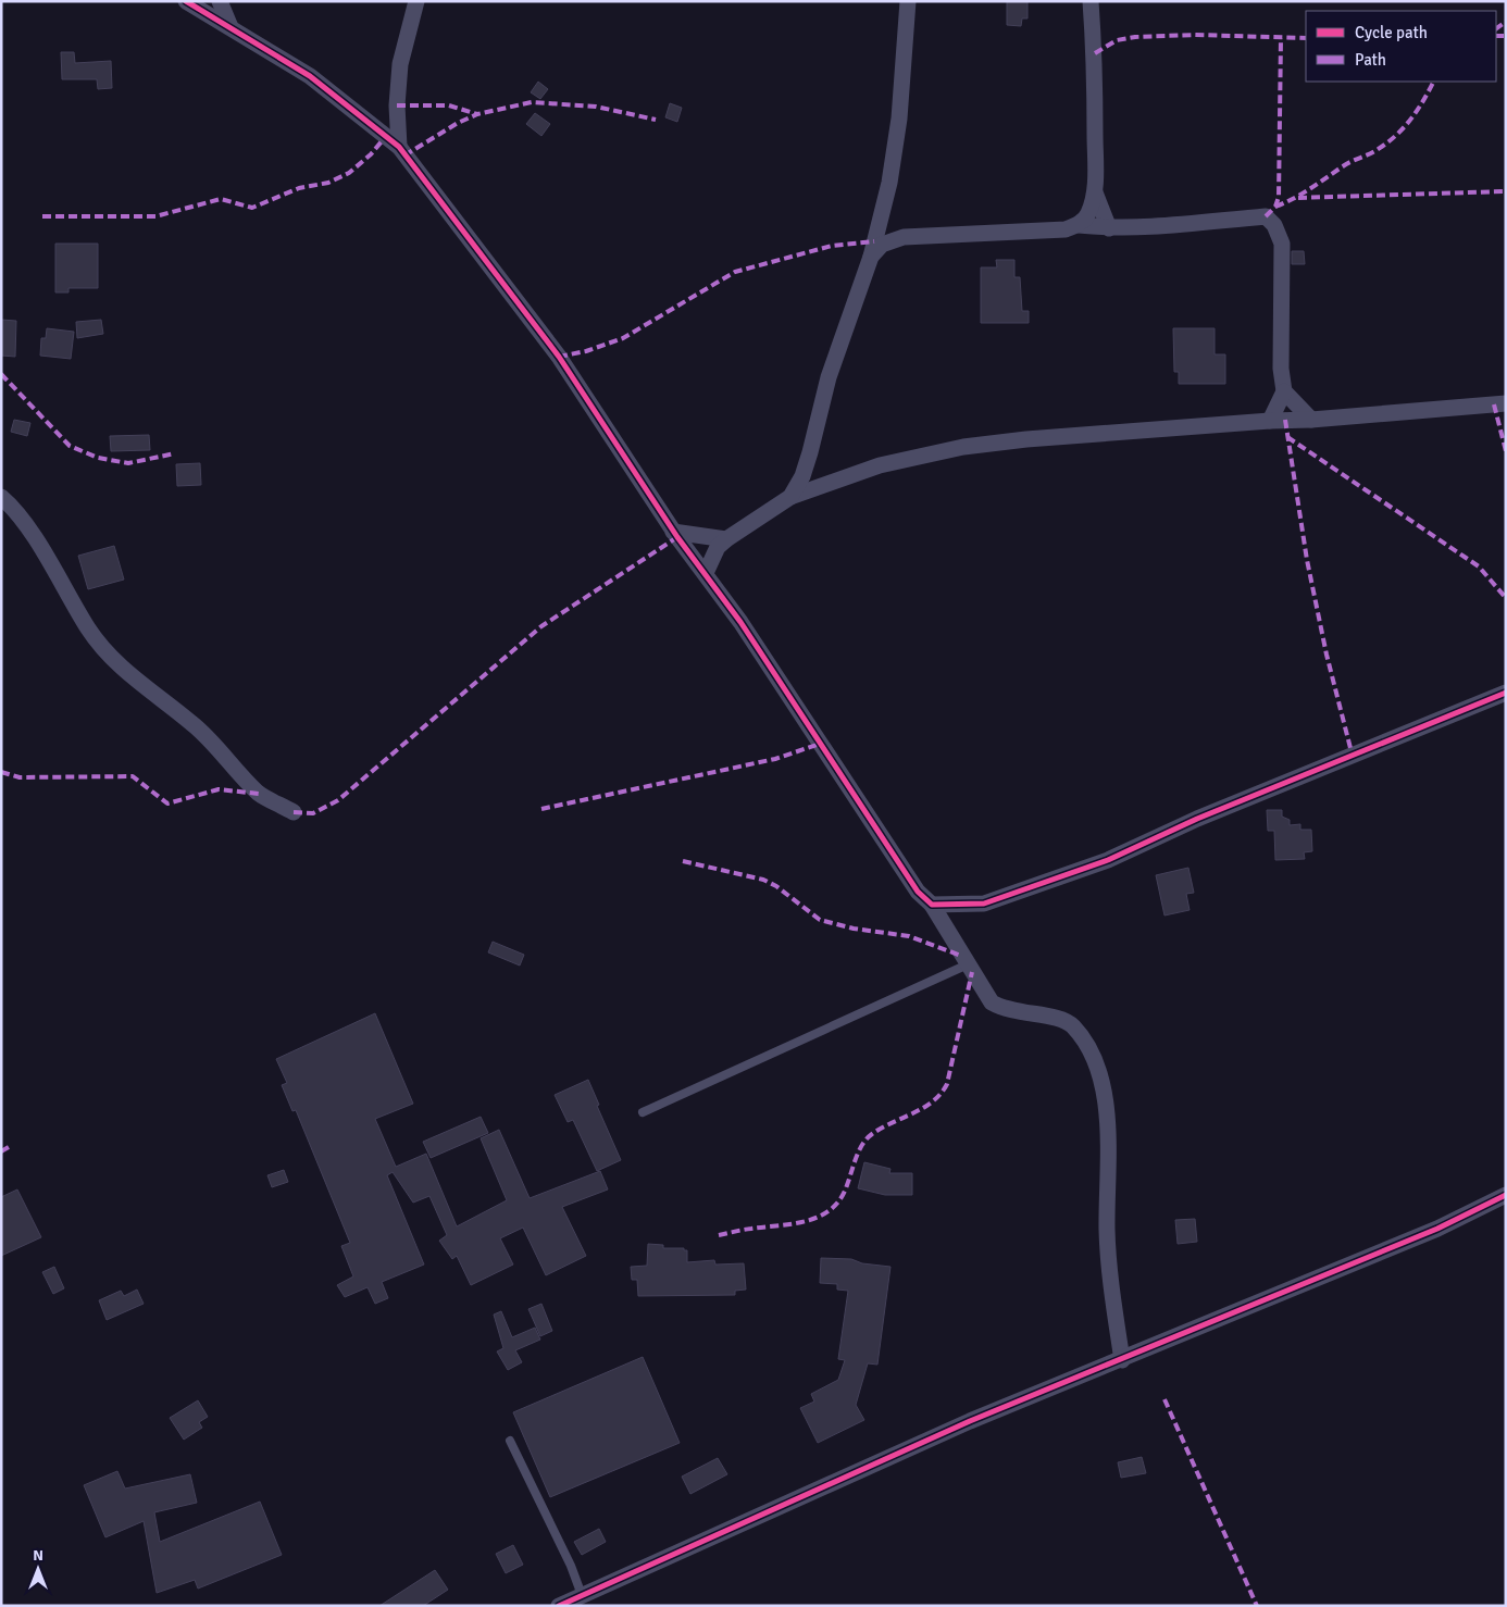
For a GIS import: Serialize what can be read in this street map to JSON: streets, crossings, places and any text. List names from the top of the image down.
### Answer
{
  "legend": ["Cycle path", "Path"],
  "north": "top"
}
